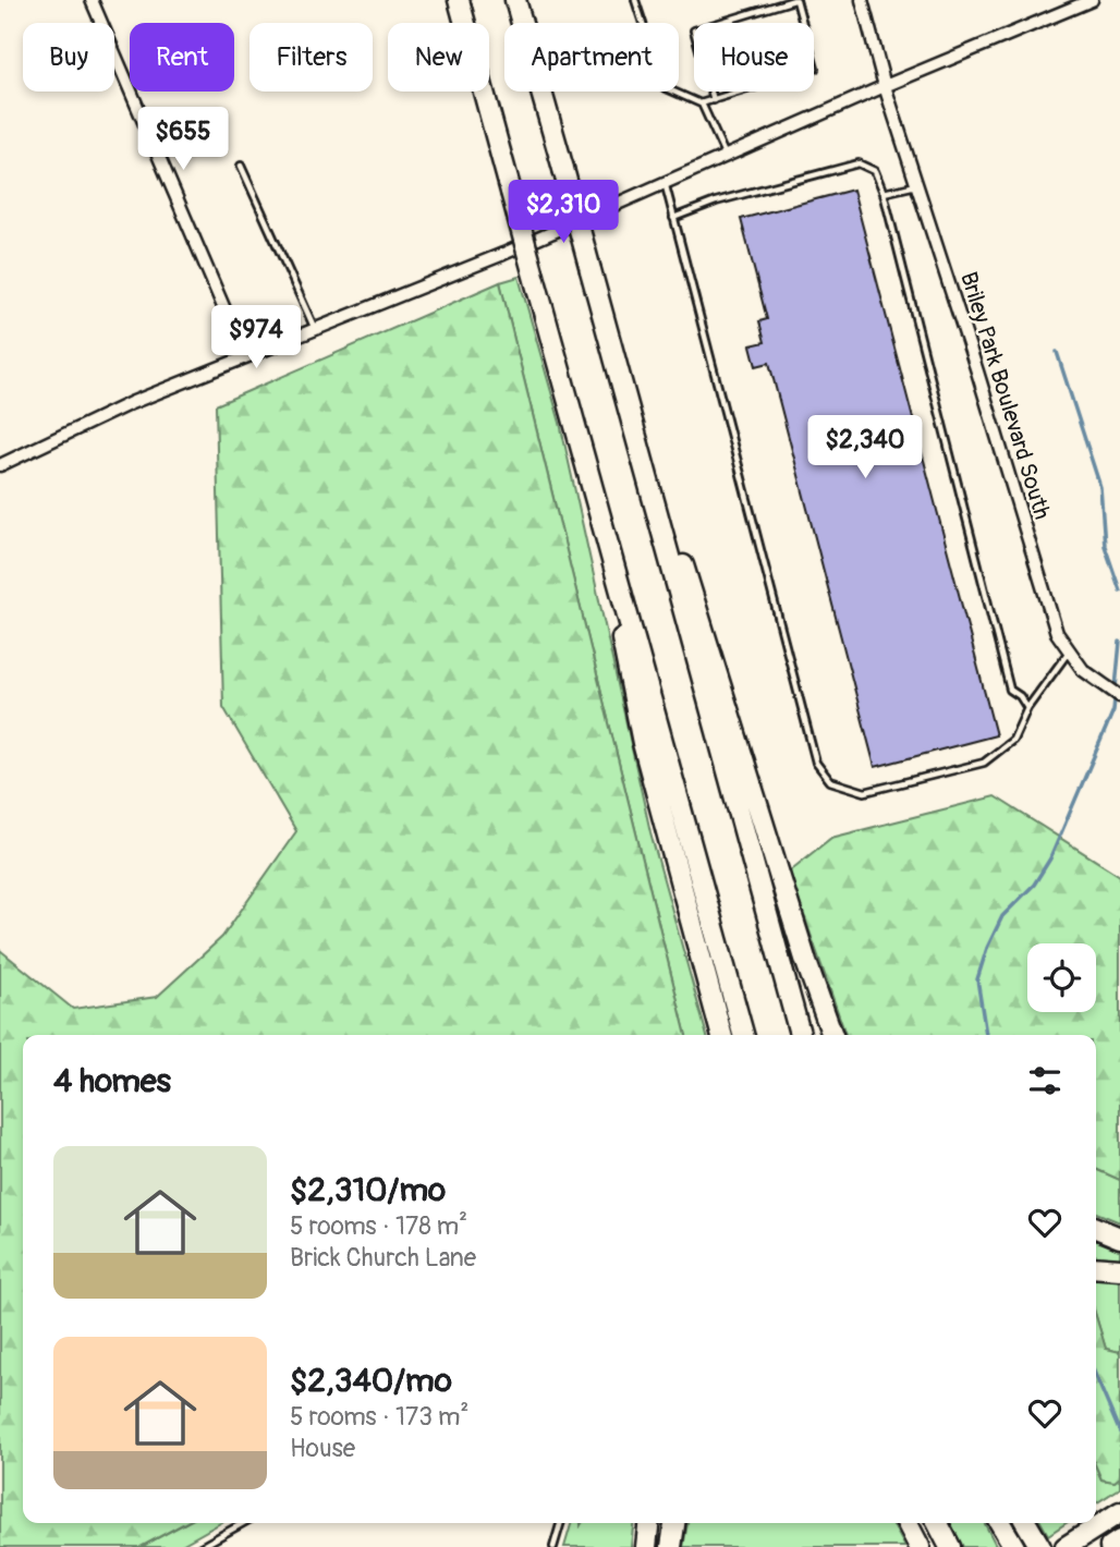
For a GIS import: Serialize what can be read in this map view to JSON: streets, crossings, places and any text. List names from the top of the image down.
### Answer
{
  "streets": {
    "street": ["Briley Park Boulevard South"]
  },
  "page": {
    "chip": [
      "Buy",
      "Rent",
      "Filters",
      "New",
      "Apartment",
      "House"
    ],
    "price": [
      "$655",
      "$2,310",
      "$974",
      "$2,340"
    ],
    "heading": "4 homes",
    "list": [
      {
        "name": "$2,310/mo",
        "note": "5 rooms · 178 m² · Brick Church Lane"
      },
      {
        "name": "$2,340/mo",
        "note": "5 rooms · 173 m² · House"
      }
    ]
  }
}
